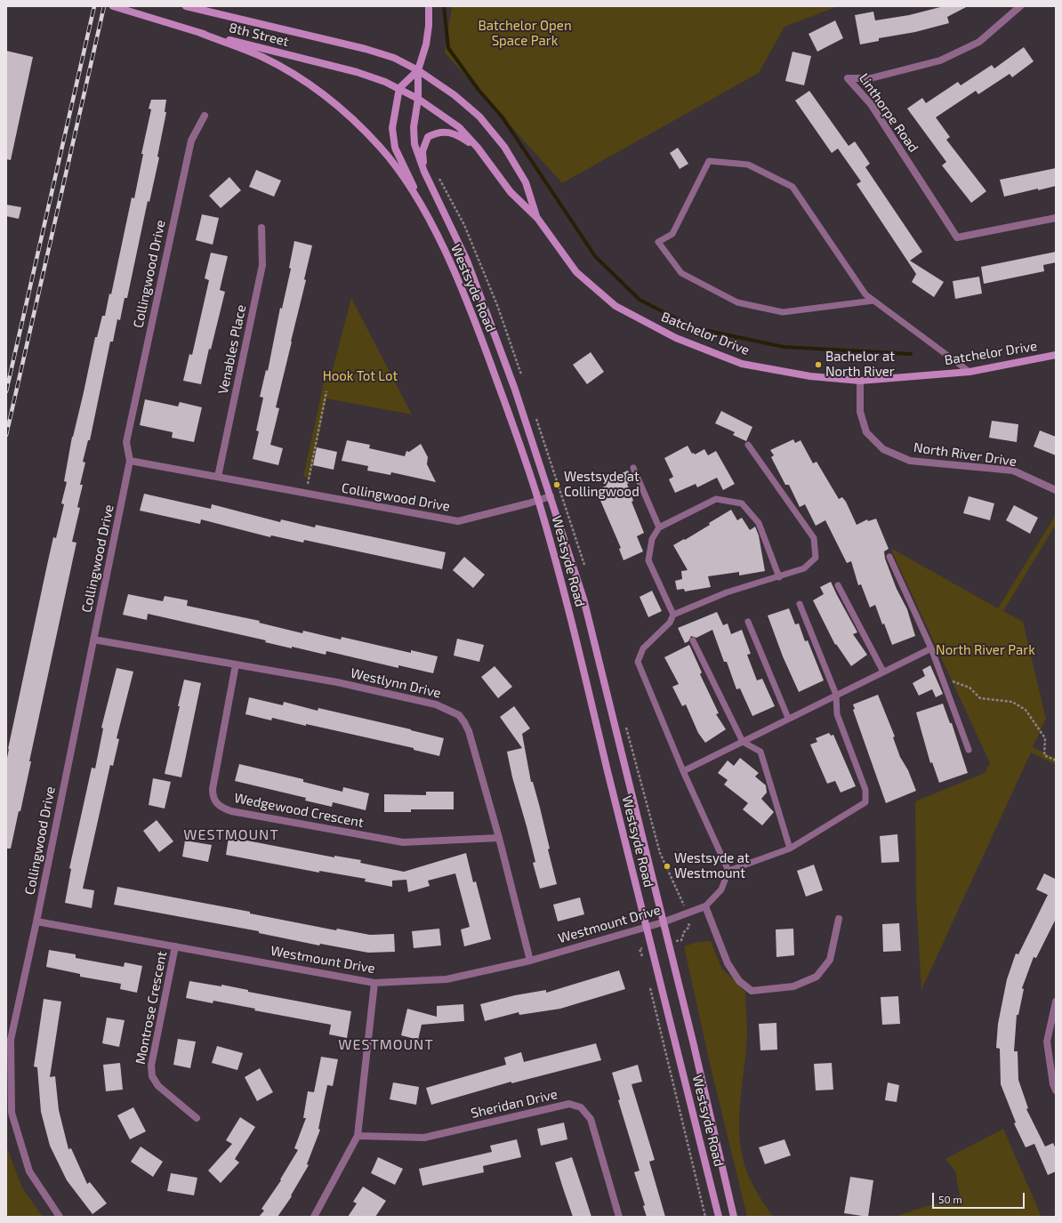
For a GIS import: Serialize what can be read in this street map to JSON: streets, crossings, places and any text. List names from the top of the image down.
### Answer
{
  "streets": {
    "main road": ["8th Street", "Westsyde Road", "Batchelor Drive"],
    "street": [
      "Linthorpe Road",
      "Collingwood Drive",
      "Venables Place",
      "North River Drive",
      "Westlynn Drive",
      "Wedgewood Crescent",
      "Westmount Drive",
      "Montrose Crescent",
      "Sheridan Drive"
    ]
  },
  "crossings": [
    ["8th Street", "Westsyde Road"],
    ["8th Street", "Batchelor Drive"],
    ["Collingwood Drive", "Westsyde Road"],
    ["Collingwood Drive", "Venables Place"],
    ["Collingwood Drive", "Westlynn Drive"],
    ["Collingwood Drive", "Westmount Drive"],
    ["Westsyde Road", "Batchelor Drive"],
    ["Westsyde Road", "Westmount Drive"],
    ["Batchelor Drive", "North River Drive"],
    ["Westlynn Drive", "Wedgewood Crescent"],
    ["Westlynn Drive", "Westmount Drive"],
    ["Westmount Drive", "Montrose Crescent"]
  ],
  "districts": ["WESTMOUNT", "WESTMOUNT"],
  "parks": ["Batchelor Open Space Park", "Hook Tot Lot", "North River Park"],
  "places": ["Bachelor at North River", "Westsyde at Collingwood", "Westsyde at Westmount"],
  "scale_bar": "50 m"
}
